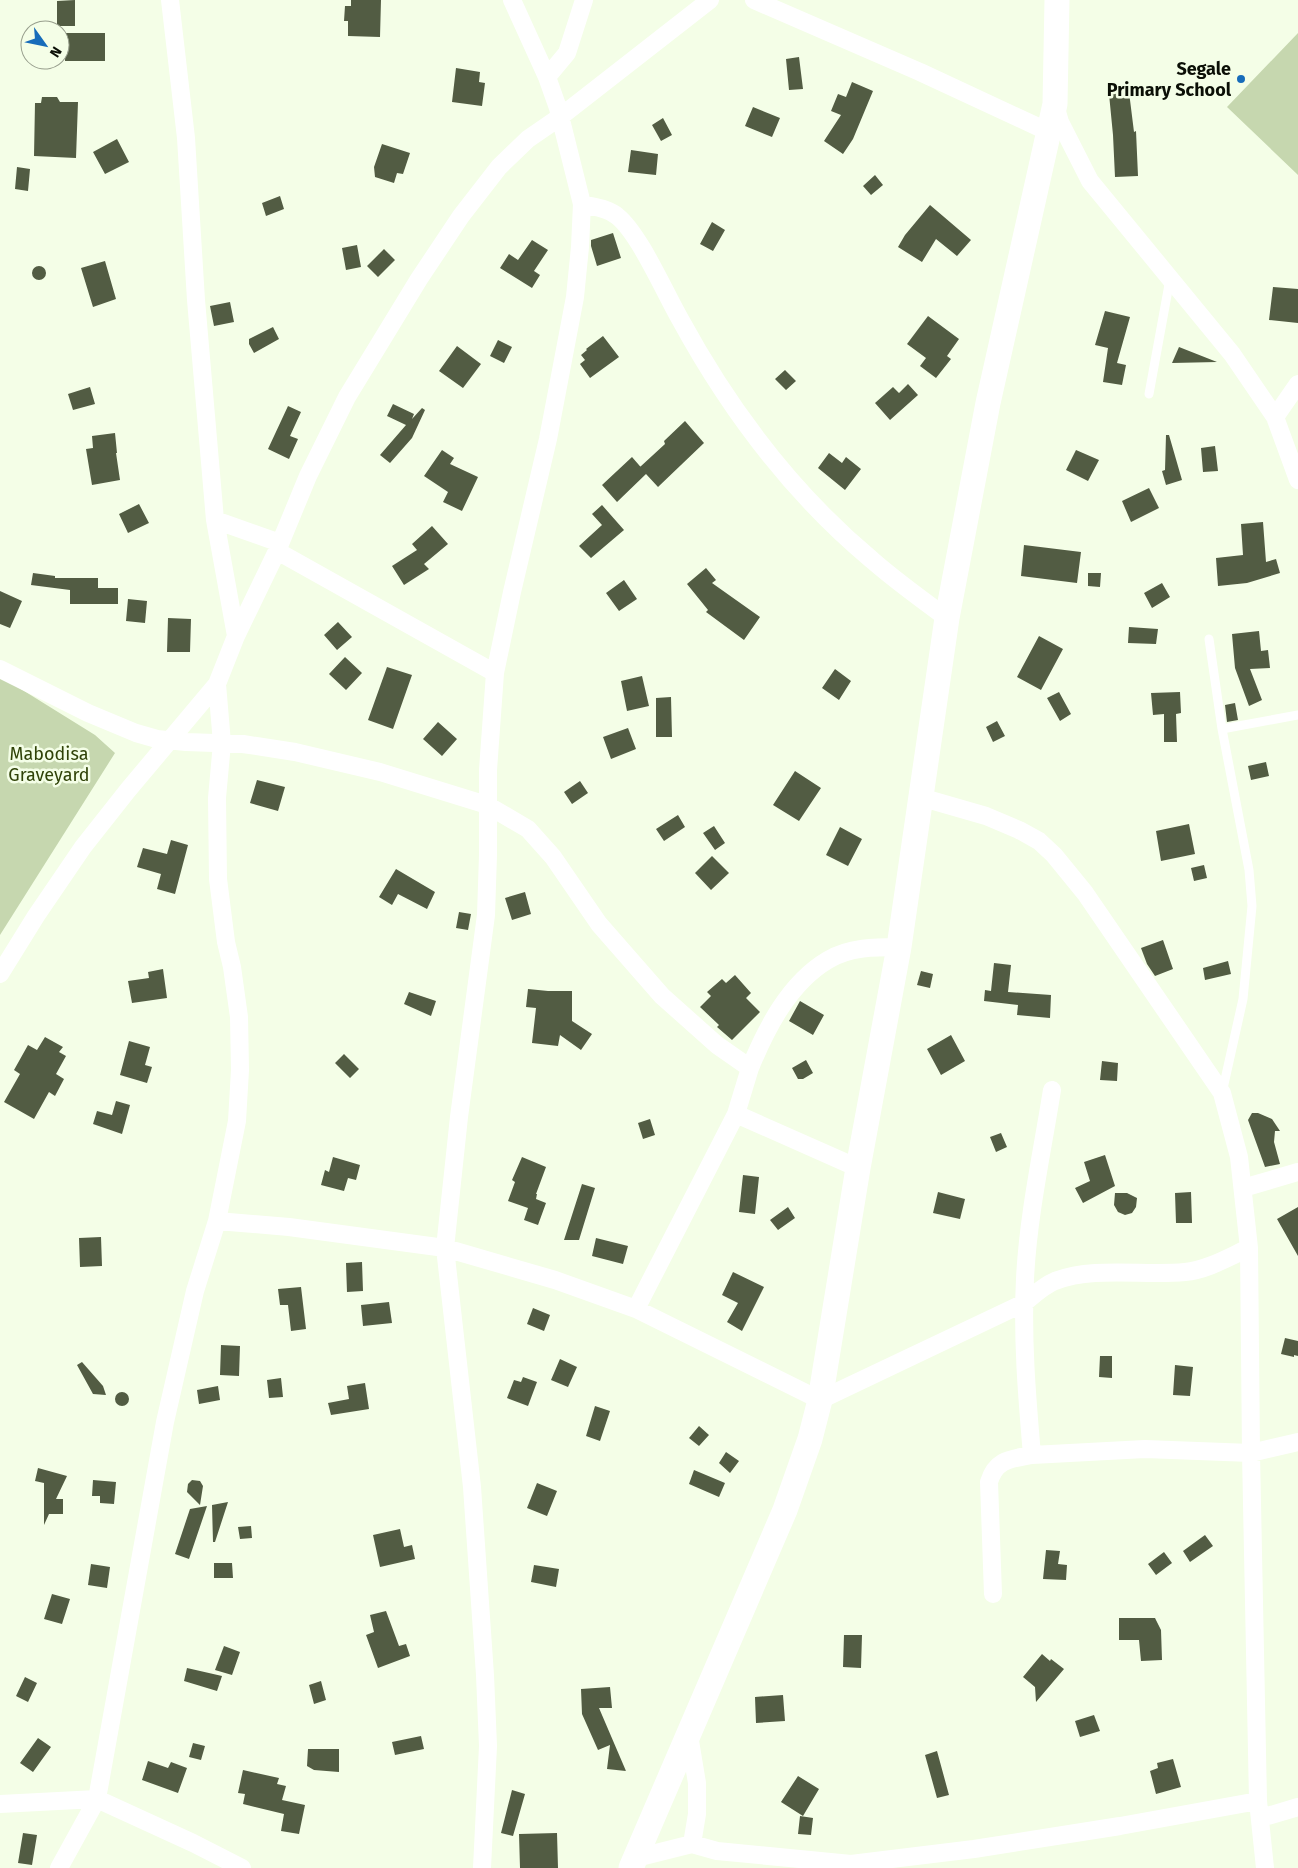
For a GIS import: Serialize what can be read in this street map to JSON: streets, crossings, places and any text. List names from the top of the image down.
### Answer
{
  "parks": ["Mabodisa Graveyard"],
  "places": ["Segale Primary School"],
  "north": "bottom right"
}
